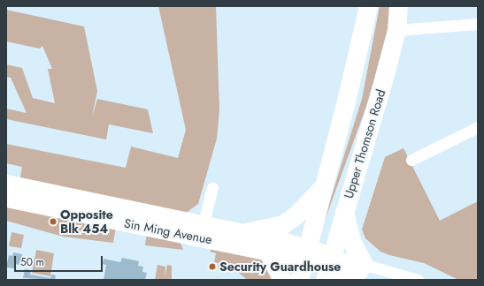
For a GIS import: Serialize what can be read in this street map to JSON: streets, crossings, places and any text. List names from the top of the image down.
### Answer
{
  "streets": {
    "main road": ["Upper Thomson Road", "Sin Ming Avenue"]
  },
  "places": ["Opposite Blk 454", "Security Guardhouse"],
  "scale_bar": "50 m"
}
